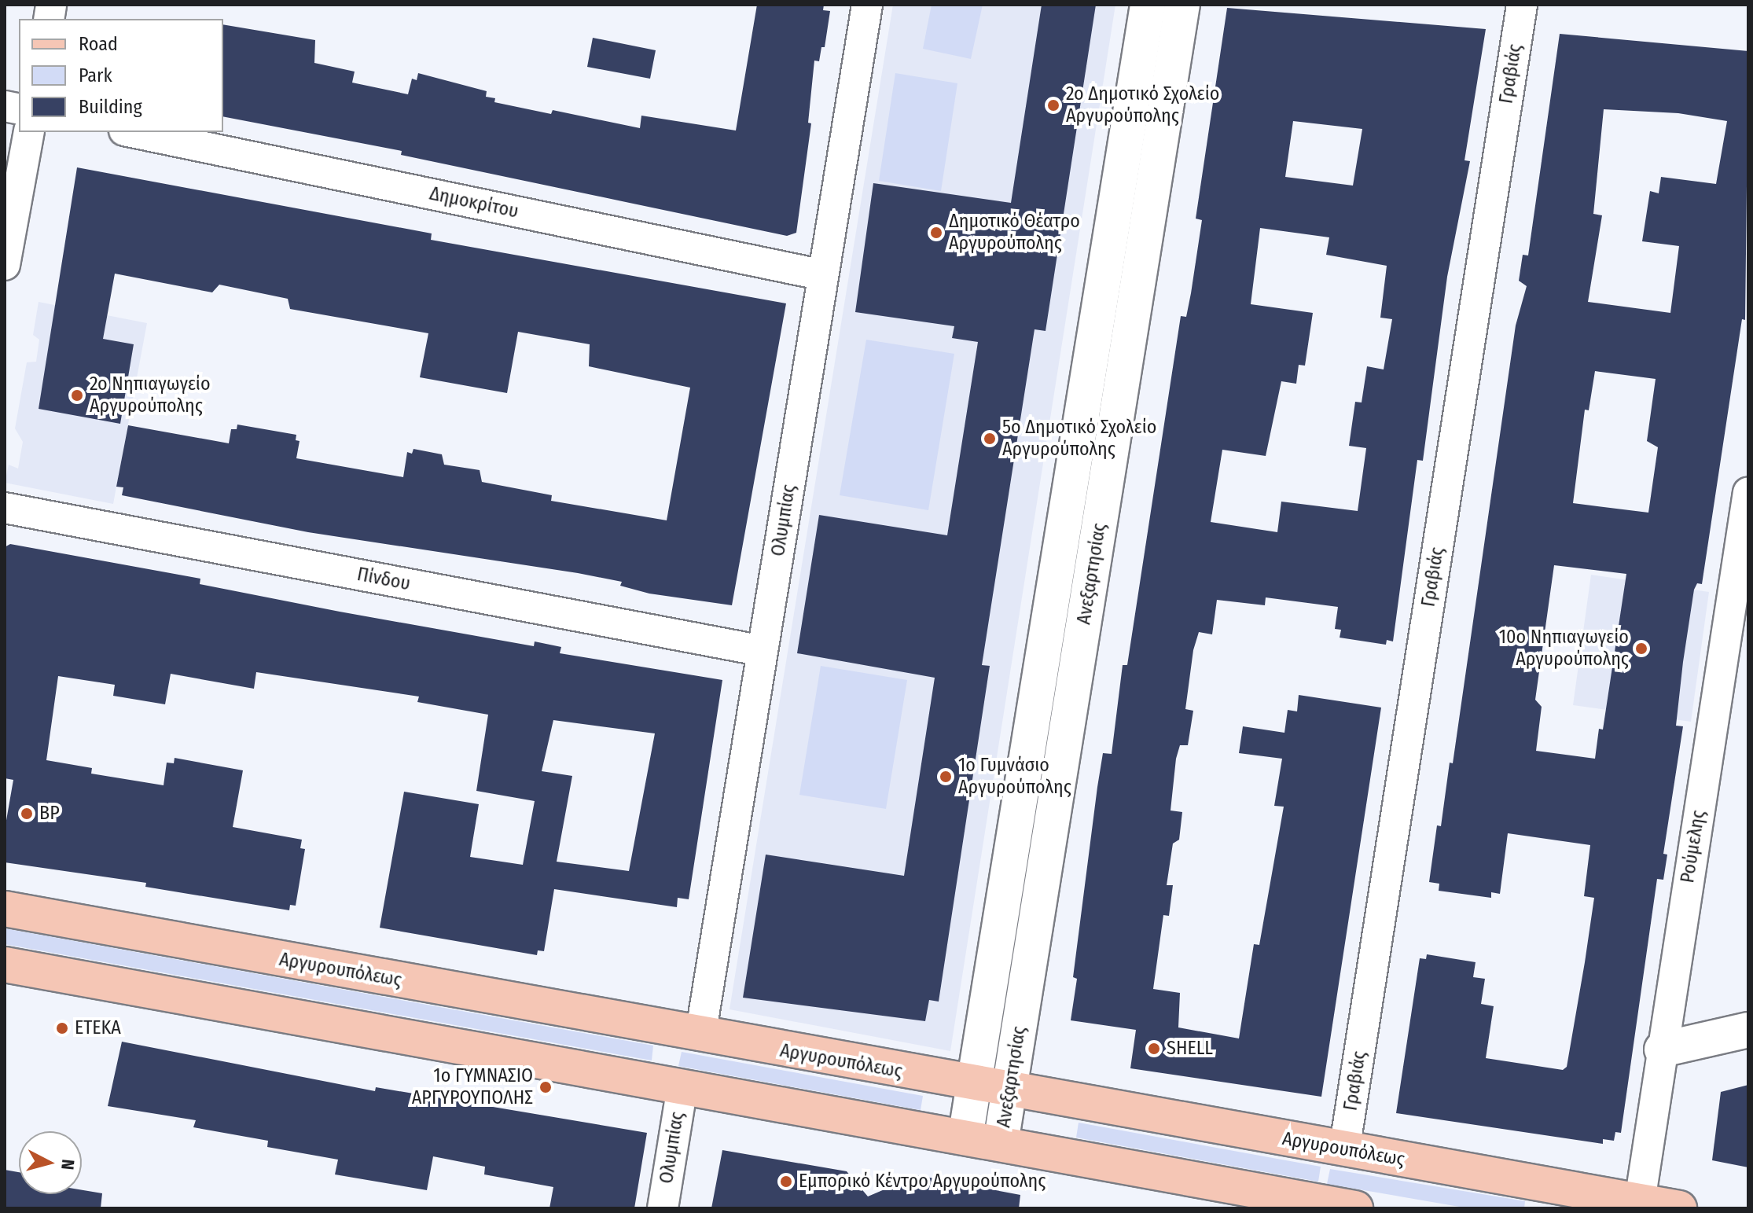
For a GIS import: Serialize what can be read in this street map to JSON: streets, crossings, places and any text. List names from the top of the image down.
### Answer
{
  "streets": {
    "main road": ["Ανεξαρτησίας", "Αργυρουπόλεως"],
    "street": [
      "Γραβιάς",
      "Δημοκρίτου",
      "Ολυμπίας",
      "Πίνδου",
      "Ρούμελης"
    ]
  },
  "crossings": [
    ["Γραβιάς", "Αργυρουπόλεως"],
    ["Δημοκρίτου", "Ολυμπίας"],
    ["Ολυμπίας", "Πίνδου"],
    ["Ολυμπίας", "Αργυρουπόλεως"],
    ["Ανεξαρτησίας", "Αργυρουπόλεως"],
    ["Ρούμελης", "Αργυρουπόλεως"]
  ],
  "places": [
    "2ο Δημοτικό Σχολείο Αργυρούπολης",
    "Δημοτικό Θέατρο Αργυρούπολης",
    "2ο Νηπιαγωγείο Αργυρούπολης",
    "5ο Δημοτικό Σχολείο Αργυρούπολης",
    "10ο Νηπιαγωγείο Αργυρούπολης",
    "1ο Γυμνάσιο Αργυρούπολης",
    "BP",
    "ΕΤΕΚΑ",
    "SHELL",
    "1ο ΓΥΜΝΑΣΙΟ ΑΡΓΥΡΟΥΠΟΛΗΣ",
    "Εμπορικό Κέντρο Αργυρούπολης"
  ],
  "legend": ["Road", "Park", "Building"],
  "north": "right"
}
